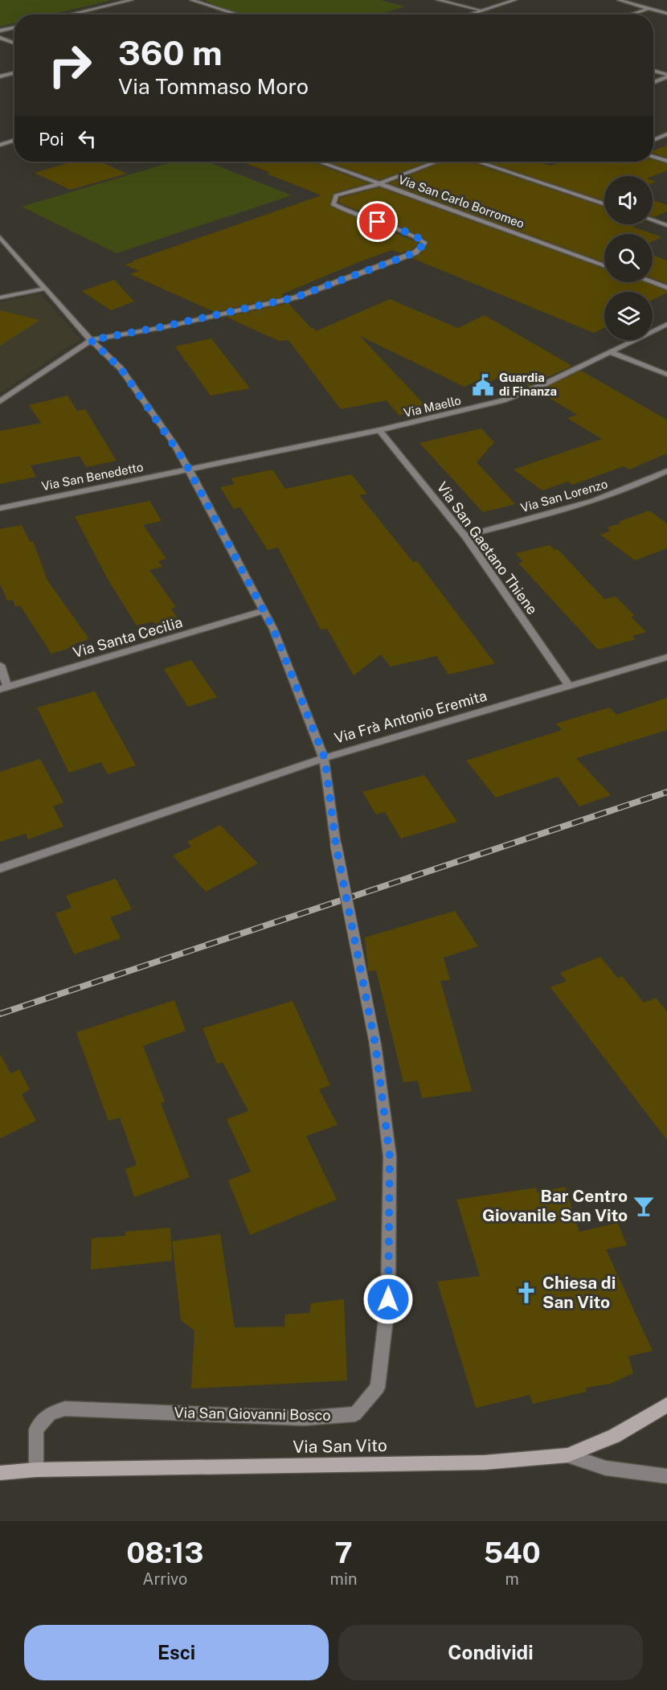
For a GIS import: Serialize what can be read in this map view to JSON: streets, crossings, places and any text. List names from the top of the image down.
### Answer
{
  "streets": {
    "main road": ["Via San Vito"],
    "street": [
      "Via San Carlo Borromeo",
      "Via Maello",
      "Via San Benedetto",
      "Via San Lorenzo",
      "Via San Gaetano Thiene",
      "Via Santa Cecilia",
      "Via Frà Antonio Eremita",
      "Via San Giovanni Bosco"
    ]
  },
  "crossings": [
    ["Via Maello", "Via San Benedetto"],
    ["Via Maello", "Via San Gaetano Thiene"],
    ["Via Maello", "Via San Giovanni Bosco"],
    ["Via San Benedetto", "Via San Giovanni Bosco"],
    ["Via San Lorenzo", "Via San Gaetano Thiene"],
    ["Via San Gaetano Thiene", "Via Frà Antonio Eremita"],
    ["Via Santa Cecilia", "Via San Giovanni Bosco"],
    ["Via Frà Antonio Eremita", "Via San Giovanni Bosco"],
    ["Via San Giovanni Bosco", "Via San Vito"]
  ],
  "places": {
    "public building": ["Guardia di Finanza"],
    "bar": ["Bar Centro Giovanile San Vito"],
    "church": ["Chiesa di San Vito"]
  },
  "page": {
    "turn": ["360 m", "Via Tommaso Moro"],
    "then": "Poi",
    "eta": [
      "08:13",
      "Arrivo",
      "7",
      "min",
      "540",
      "m"
    ],
    "buttons": ["Esci", "Condividi"]
  }
}
